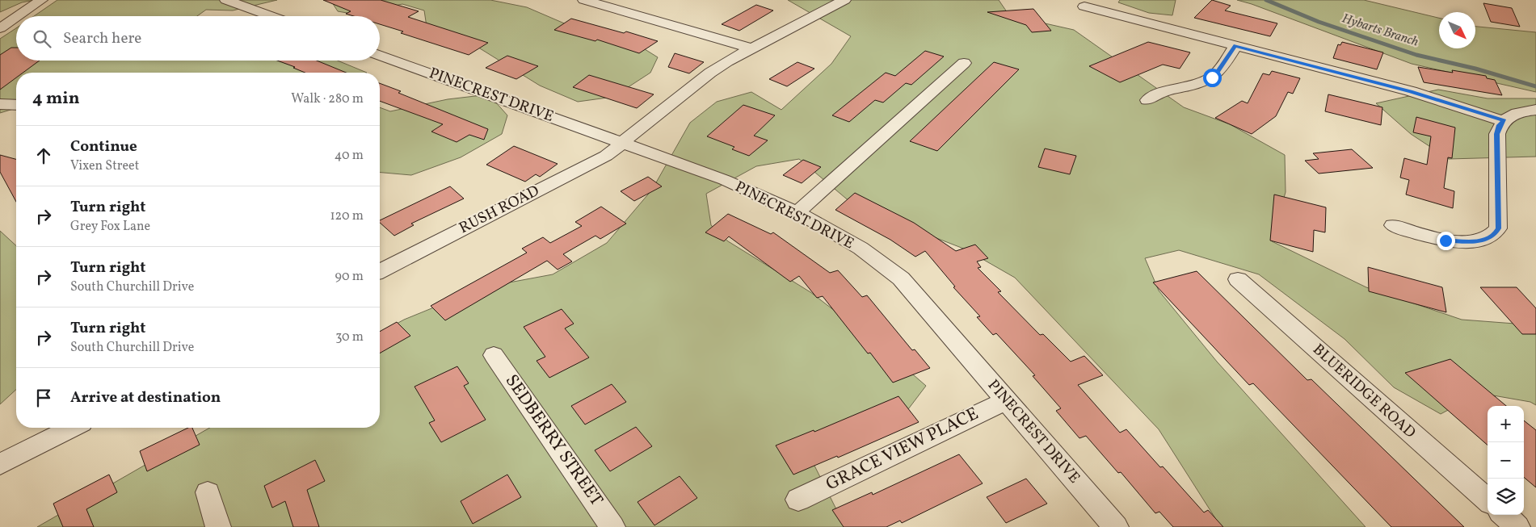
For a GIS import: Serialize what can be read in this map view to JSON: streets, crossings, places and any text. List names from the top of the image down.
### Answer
{
  "streets": {
    "street": [
      "PINECREST DRIVE",
      "RUSH ROAD",
      "BLUERIDGE ROAD",
      "SEDBERRY STREET",
      "GRACE VIEW PLACE"
    ]
  },
  "crossings": [
    ["PINECREST DRIVE", "RUSH ROAD"],
    ["PINECREST DRIVE", "GRACE VIEW PLACE"]
  ],
  "water": ["Hybarts Branch"],
  "north": "bottom right",
  "page": {
    "search": "Search here",
    "heading": ["4 min", "Walk · 280 m"],
    "list": [
      ["Continue", "Vixen Street", "40 m"],
      ["Turn right", "Grey Fox Lane", "120 m"],
      ["Turn right", "South Churchill Drive", "90 m"],
      ["Turn right", "South Churchill Drive", "30 m"],
      "Arrive at destination"
    ],
    "map_buttons": ["+", "−"]
  }
}
